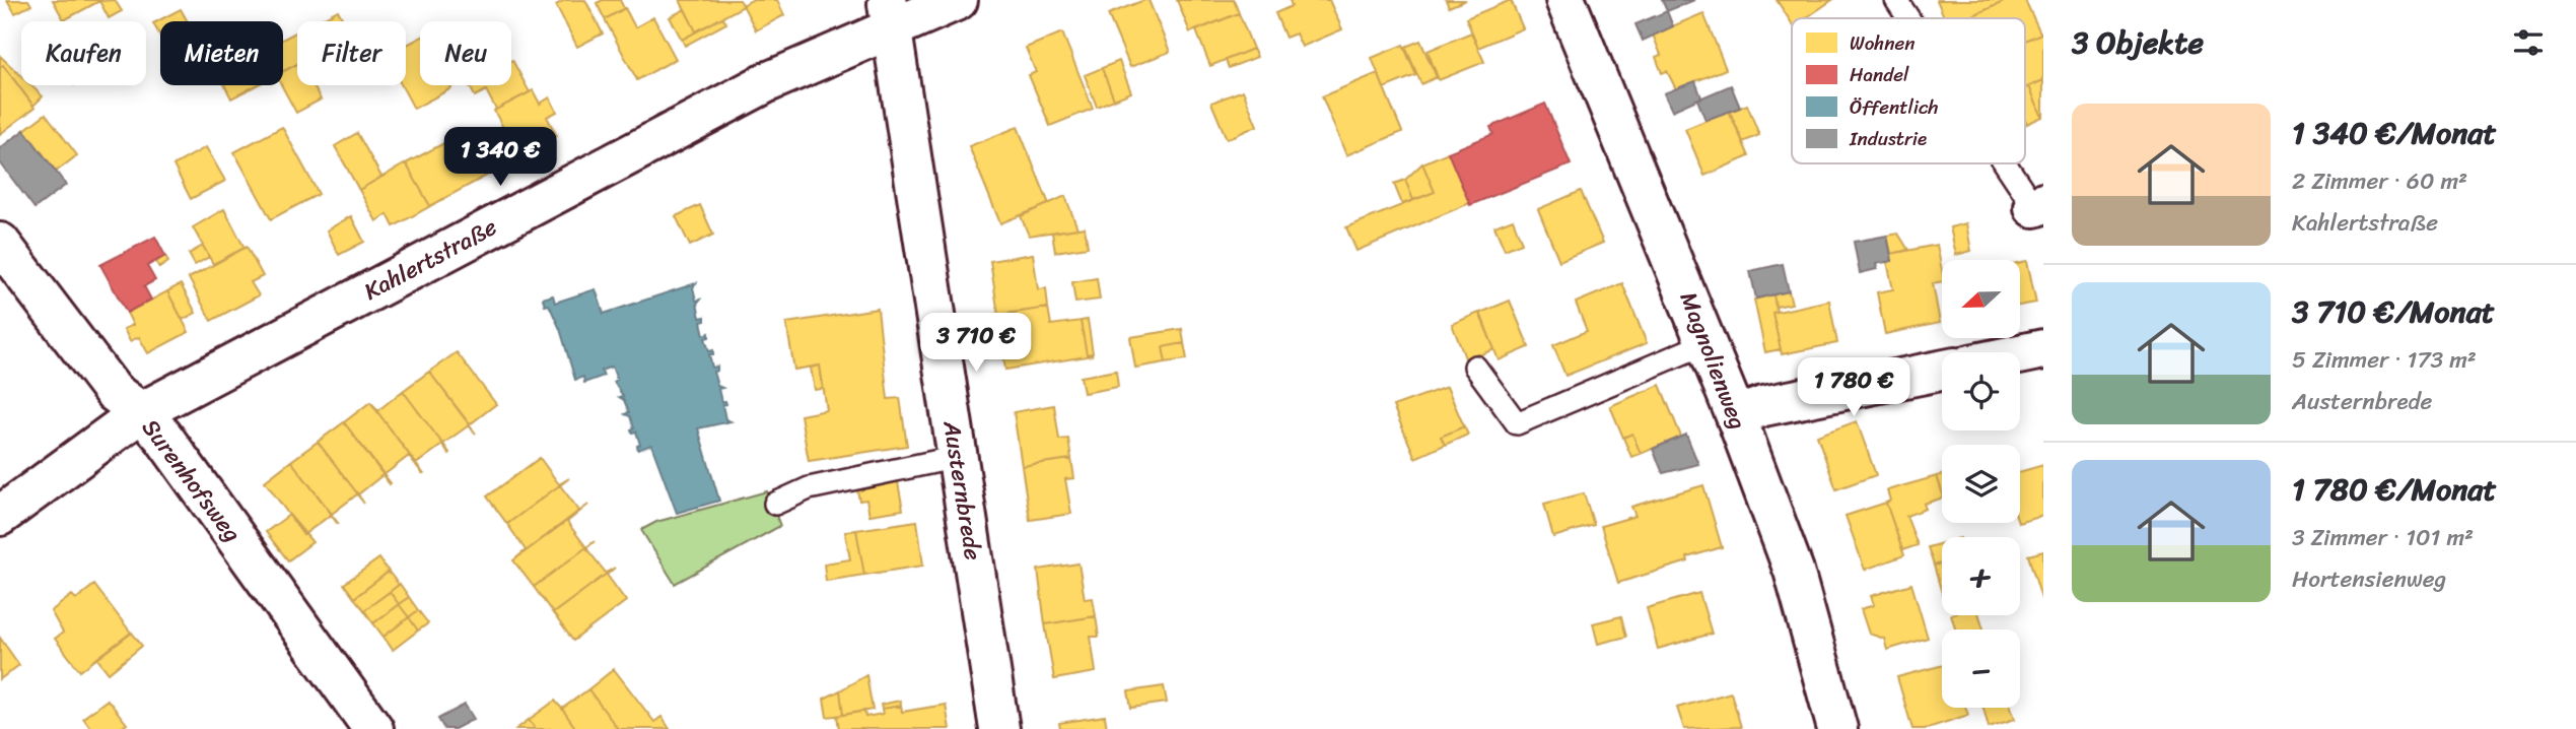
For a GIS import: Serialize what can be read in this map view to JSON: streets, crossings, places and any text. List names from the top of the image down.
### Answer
{
  "streets": {
    "street": [
      "Kahlertstraße",
      "Magnolienweg",
      "Surenhofsweg",
      "Austernbrede"
    ]
  },
  "crossings": [
    ["Kahlertstraße", "Surenhofsweg"],
    ["Kahlertstraße", "Austernbrede"]
  ],
  "legend": [
    "Wohnen",
    "Handel",
    "Öffentlich",
    "Industrie"
  ],
  "north": "left",
  "page": {
    "heading": "3 Objekte",
    "chip": [
      "Kaufen",
      "Mieten",
      "Filter",
      "Neu"
    ],
    "list": [
      {
        "name": "1 340 €/Monat",
        "note": "2 Zimmer · 60 m² · Kahlertstraße"
      },
      {
        "name": "3 710 €/Monat",
        "note": "5 Zimmer · 173 m² · Austernbrede"
      },
      {
        "name": "1 780 €/Monat",
        "note": "3 Zimmer · 101 m² · Hortensienweg"
      }
    ],
    "price": ["1 340 €", "3 710 €", "1 780 €"],
    "map_buttons": ["+", "−"]
  }
}
